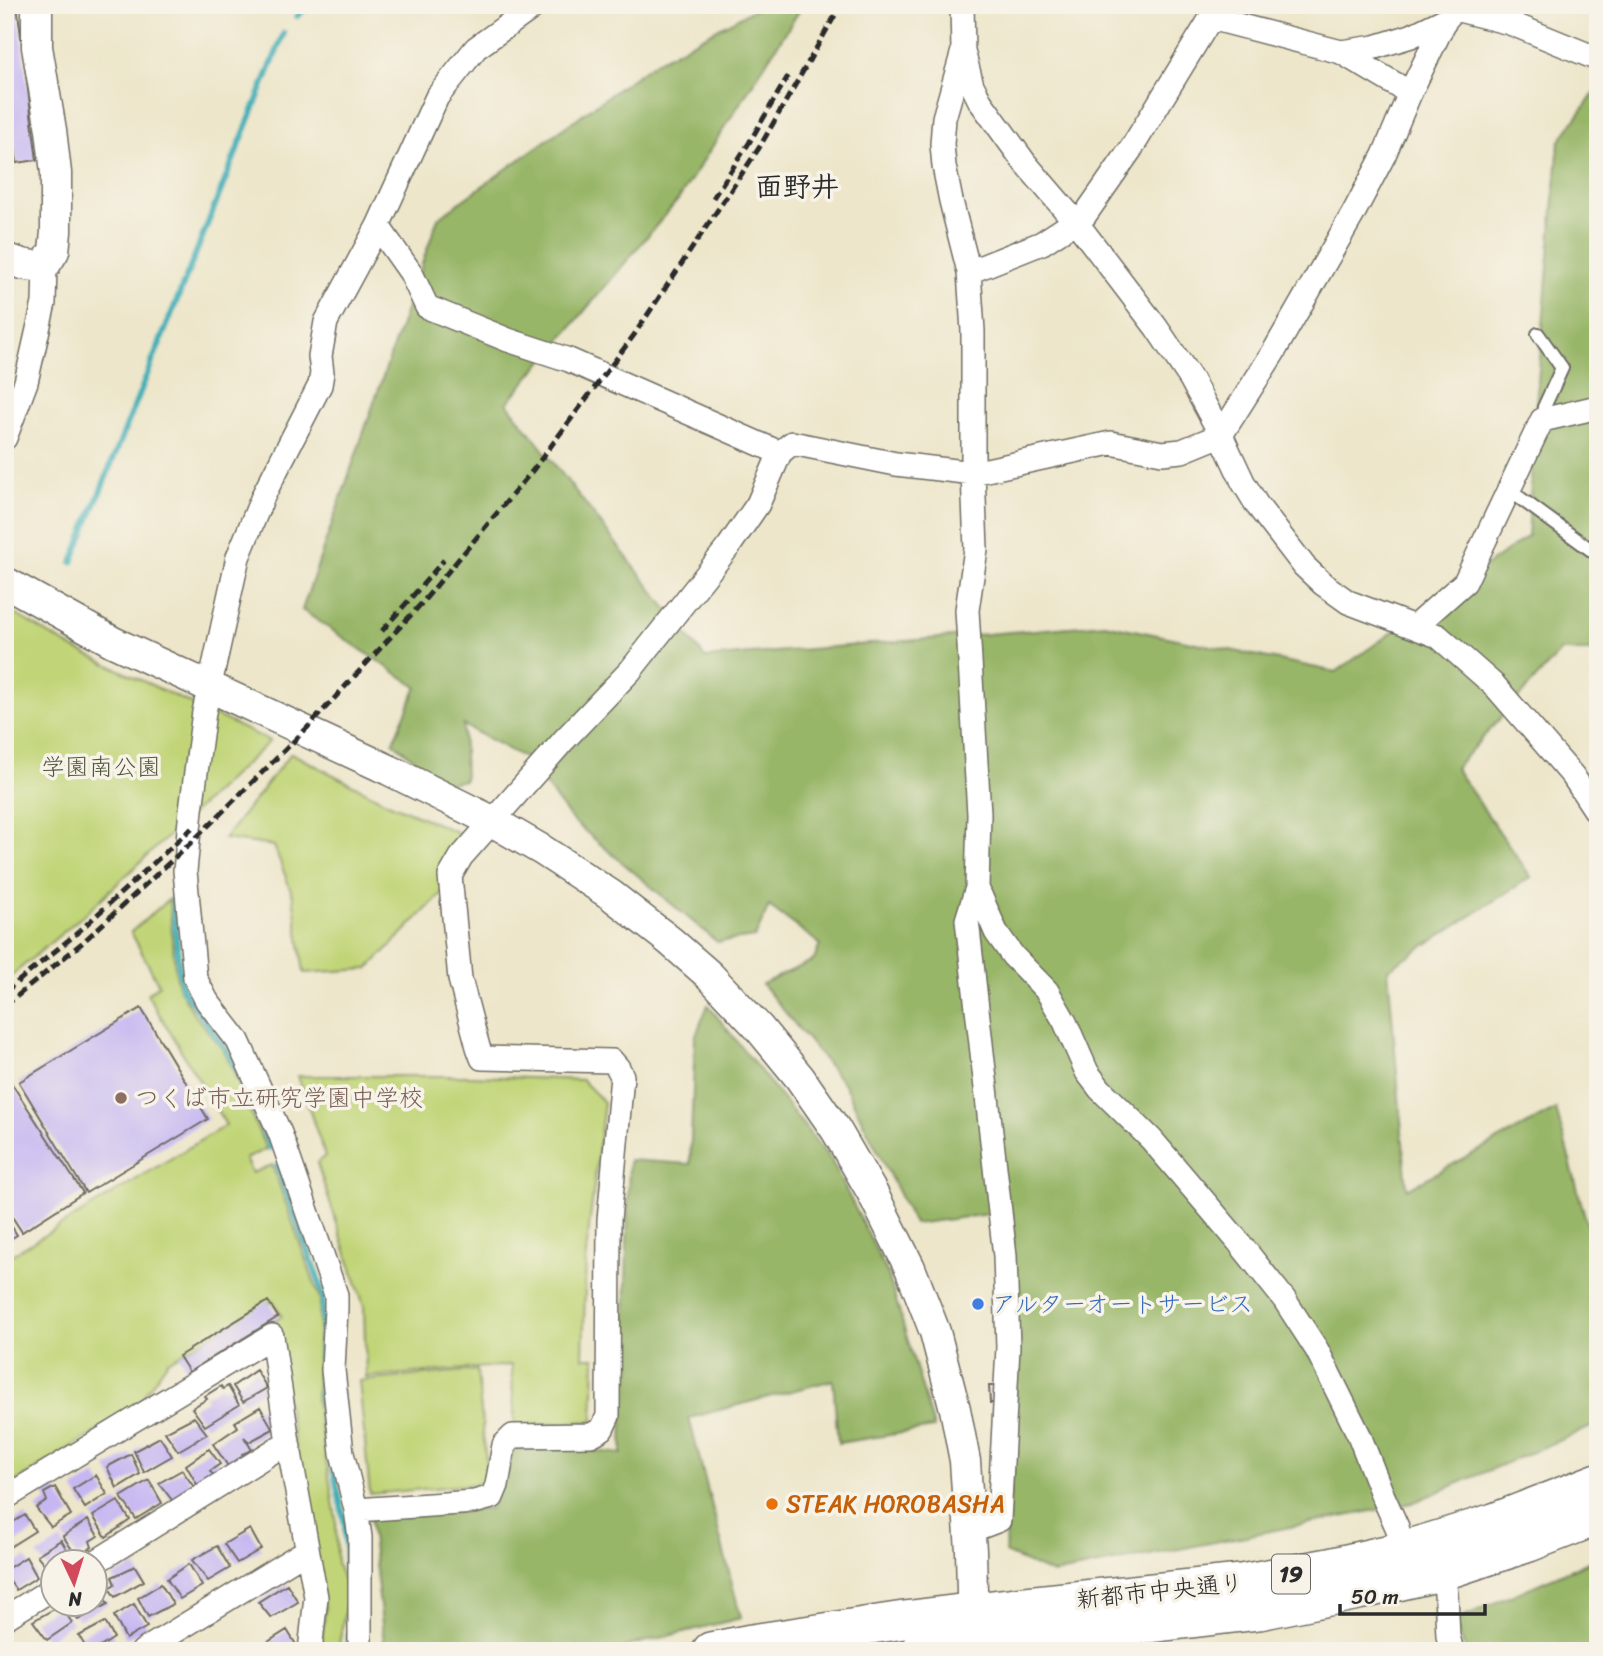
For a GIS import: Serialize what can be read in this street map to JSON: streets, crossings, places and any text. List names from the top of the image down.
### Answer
{
  "streets": {
    "main road": ["19", "新都市中央通り"]
  },
  "districts": ["面野井"],
  "parks": ["学園南公園"],
  "places": ["つくば市立研究学園中学校", "アルターオートサービス", "STEAK HOROBASHA"],
  "scale_bar": "50 m",
  "north": "bottom"
}
